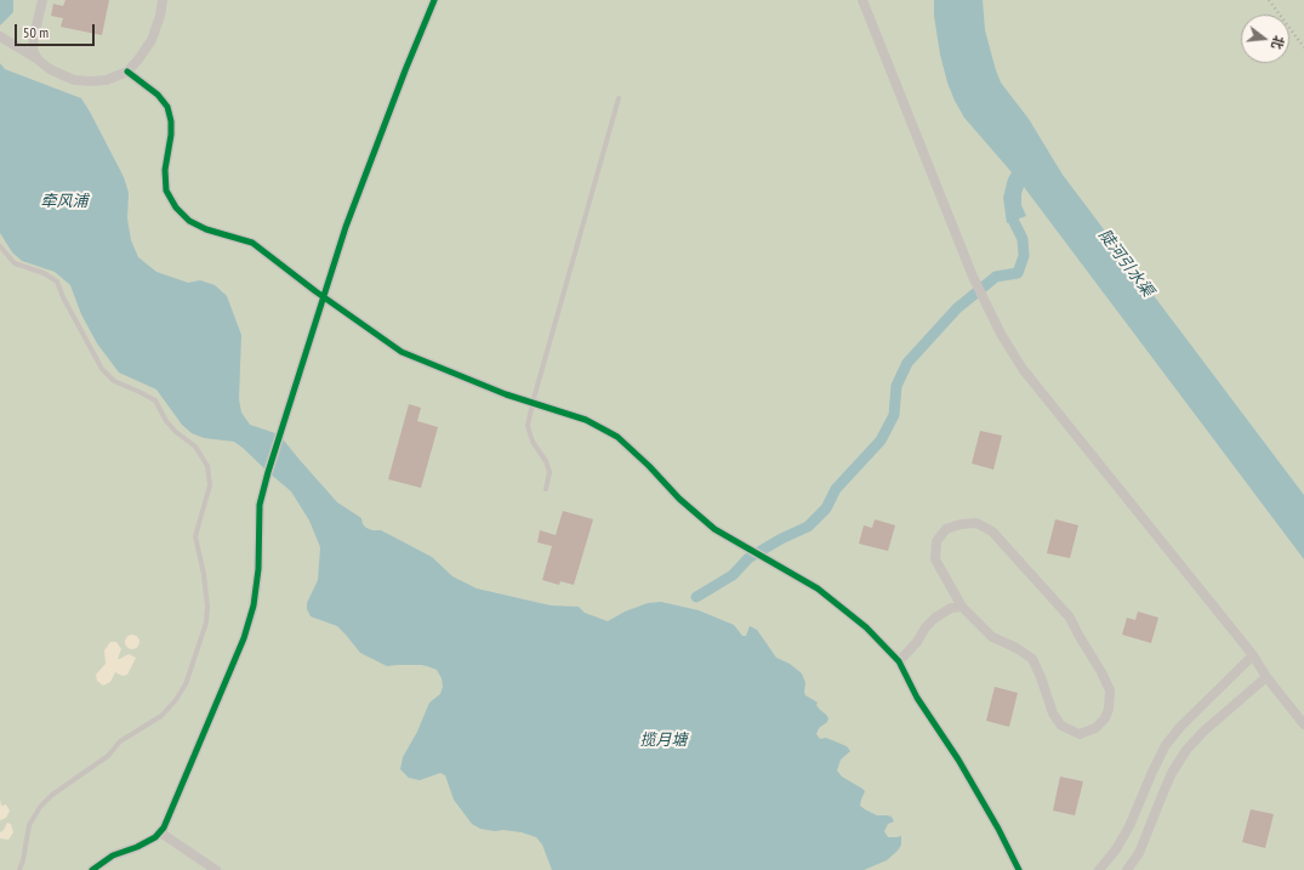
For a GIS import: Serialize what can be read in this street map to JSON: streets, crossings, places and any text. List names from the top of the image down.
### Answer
{
  "water": ["牵风浦", "陡河引水渠", "揽月塘"],
  "scale_bar": "50 m",
  "north": "right"
}
